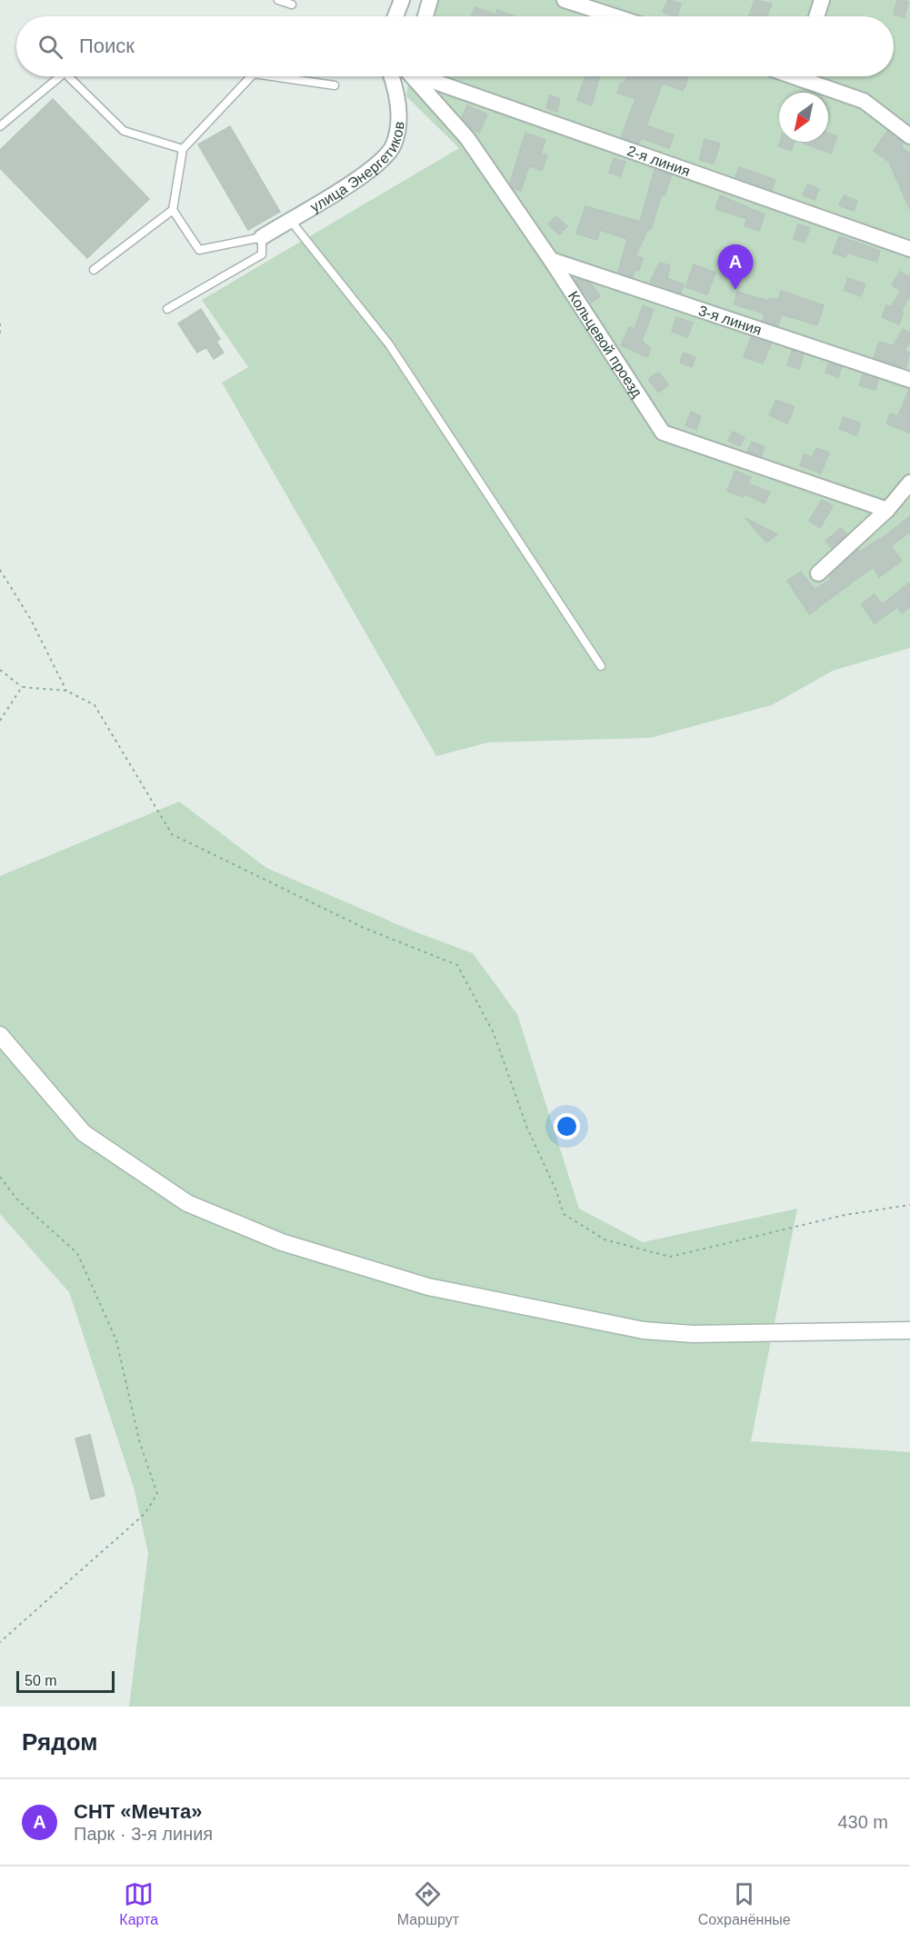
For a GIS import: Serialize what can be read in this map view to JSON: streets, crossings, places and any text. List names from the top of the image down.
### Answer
{
  "streets": {
    "street": [
      "2-я линия",
      "улица Энергетиков",
      "3-я линия",
      "Кольцевой проезд"
    ]
  },
  "crossings": [
    ["3-я линия", "Кольцевой проезд"]
  ],
  "scale_bar": "50 m",
  "north": "bottom left",
  "page": {
    "search": "Поиск",
    "pins": "A",
    "scale": "50 m",
    "heading": "Рядом",
    "list": [
      {
        "mark": "A",
        "name": "СНТ «Мечта»",
        "note": "Парк · 3-я линия",
        "value": "430 m"
      }
    ],
    "nav": ["Карта", "Маршрут", "Сохранённые"]
  }
}
